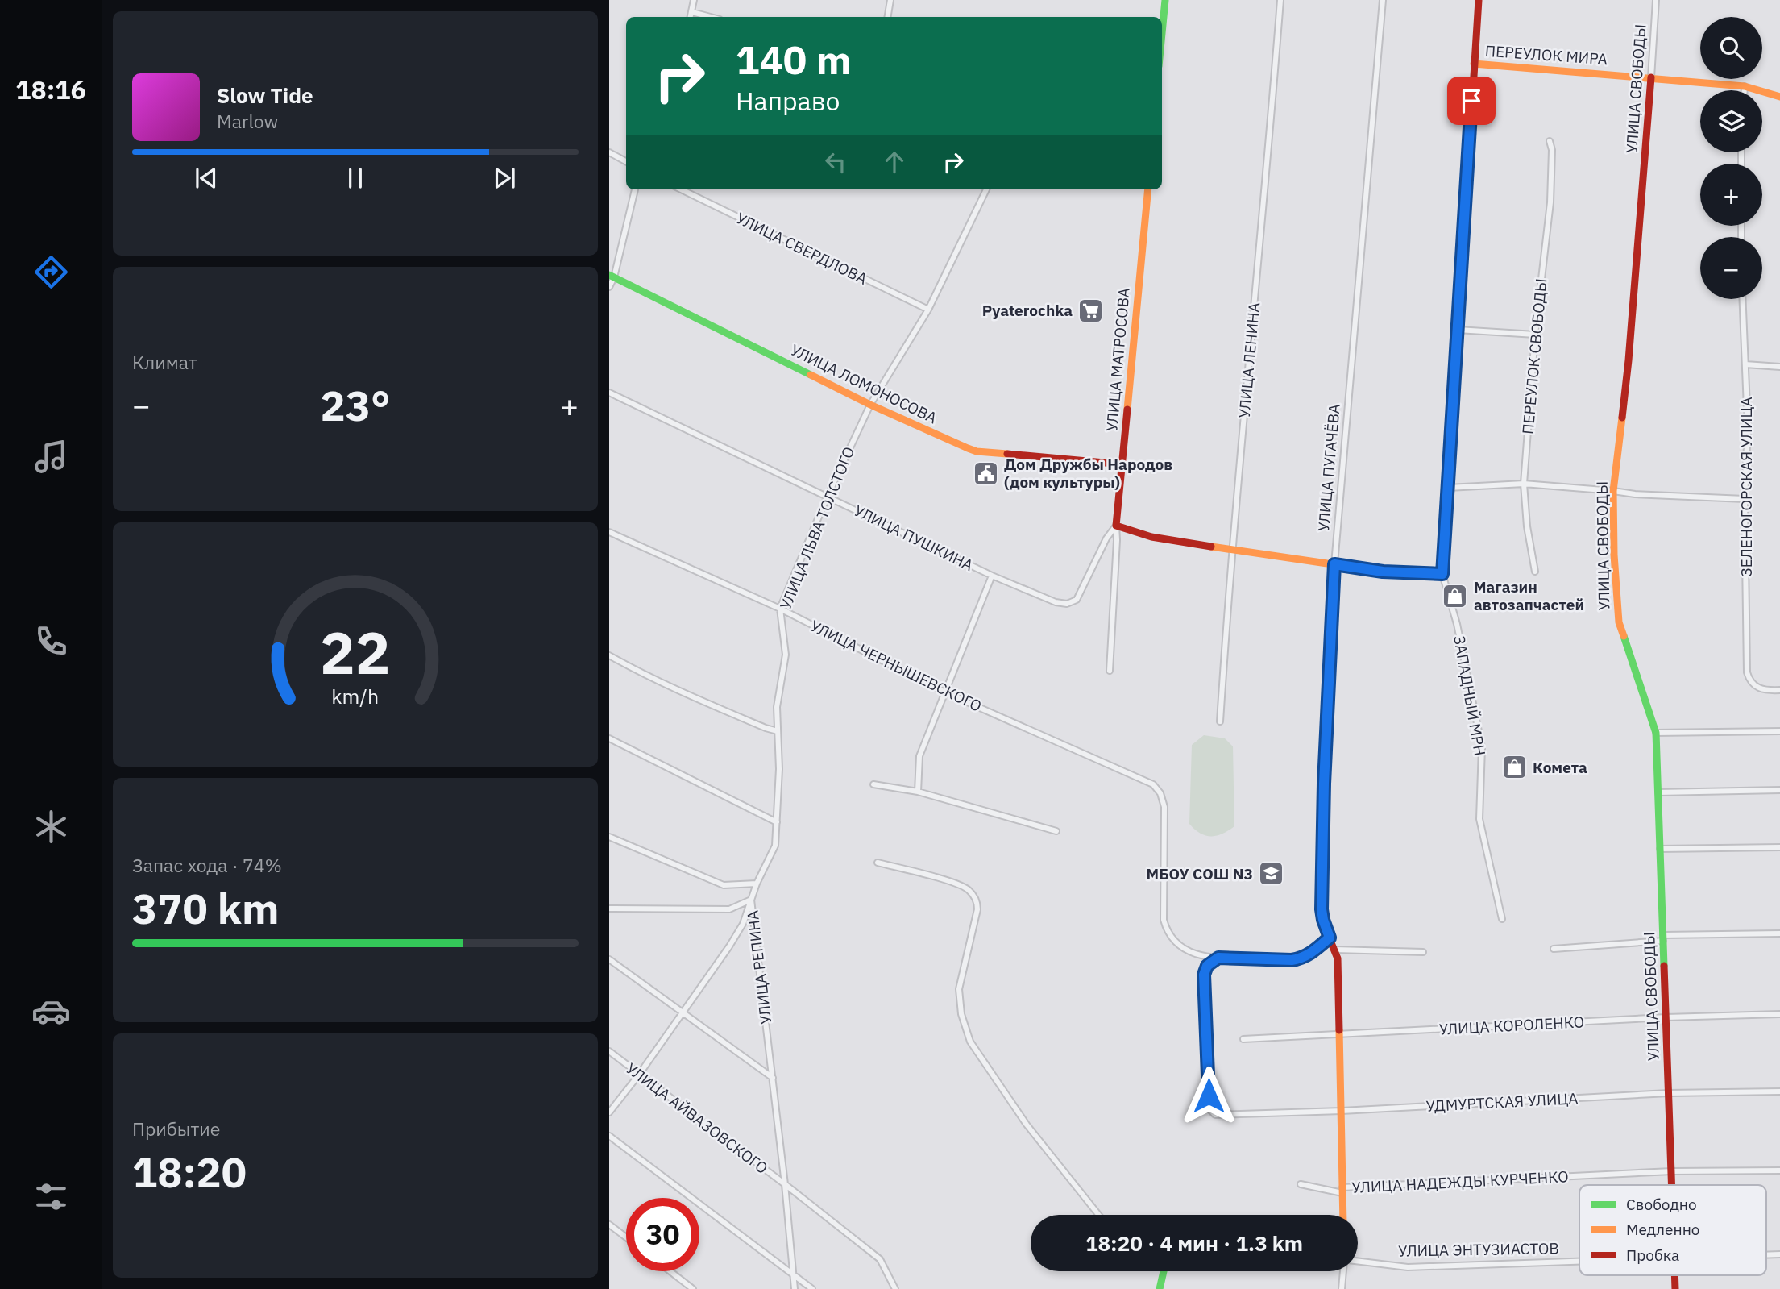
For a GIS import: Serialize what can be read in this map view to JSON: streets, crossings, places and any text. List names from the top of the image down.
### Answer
{
  "streets": {
    "street": [
      "ПЕРЕУЛОК МИРА",
      "УЛИЦА СВОБОДЫ",
      "УЛИЦА СВЕРДЛОВА",
      "ПЕРЕУЛОК СВОБОДЫ",
      "УЛИЦА МАТРОСОВА",
      "УЛИЦА ЛЕНИНА",
      "УЛИЦА ЛОМОНОСОВА",
      "УЛИЦА ПУГАЧЁВА",
      "ЗЕЛЕНОГОРСКАЯ УЛИЦА",
      "УЛИЦА ЛЬВА ТОЛСТОГО",
      "УЛИЦА ПУШКИНА",
      "УЛИЦА ЧЕРНЫШЕВСКОГО",
      "ЗАПАДНЫЙ МРН",
      "УЛИЦА РЕПИНА",
      "УЛИЦА КОРОЛЕНКО",
      "УДМУРТСКАЯ УЛИЦА",
      "УЛИЦА АЙВАЗОВСКОГО",
      "УЛИЦА НАДЕЖДЫ КУРЧЕНКО",
      "УЛИЦА ЭНТУЗИАСТОВ"
    ]
  },
  "crossings": [
    ["ПЕРЕУЛОК МИРА", "УЛИЦА СВОБОДЫ"],
    ["УЛИЦА СВОБОДЫ", "УЛИЦА КОРОЛЕНКО"],
    ["УЛИЦА СВОБОДЫ", "УДМУРТСКАЯ УЛИЦА"],
    ["УЛИЦА СВОБОДЫ", "УЛИЦА НАДЕЖДЫ КУРЧЕНКО"],
    ["УЛИЦА СВЕРДЛОВА", "УЛИЦА ЛЬВА ТОЛСТОГО"],
    ["УЛИЦА МАТРОСОВА", "УЛИЦА ЛОМОНОСОВА"],
    ["УЛИЦА МАТРОСОВА", "УЛИЦА ПУШКИНА"],
    ["УЛИЦА ЛОМОНОСОВА", "УЛИЦА ЛЬВА ТОЛСТОГО"],
    ["УЛИЦА ПУГАЧЁВА", "УЛИЦА КОРОЛЕНКО"],
    ["УЛИЦА ПУГАЧЁВА", "УДМУРТСКАЯ УЛИЦА"],
    ["УЛИЦА ПУГАЧЁВА", "УЛИЦА НАДЕЖДЫ КУРЧЕНКО"],
    ["УЛИЦА ЛЬВА ТОЛСТОГО", "УЛИЦА ПУШКИНА"],
    ["УЛИЦА ЛЬВА ТОЛСТОГО", "УЛИЦА ЧЕРНЫШЕВСКОГО"],
    ["УЛИЦА ЛЬВА ТОЛСТОГО", "УЛИЦА РЕПИНА"],
    ["УЛИЦА ЛЬВА ТОЛСТОГО", "УЛИЦА АЙВАЗОВСКОГО"],
    ["УЛИЦА ЧЕРНЫШЕВСКОГО", "УДМУРТСКАЯ УЛИЦА"],
    ["УЛИЦА РЕПИНА", "УЛИЦА АЙВАЗОВСКОГО"]
  ],
  "places": {
    "supermarket": ["Pyaterochka"],
    "public building": ["Дом Дружбы Народов (дом культуры)"],
    "shop": ["Магазин автозапчастей", "Комета"],
    "school or university": ["МБОУ СОШ N3"]
  },
  "legend": ["Свободно", "Медленно", "Пробка"],
  "page": {
    "tabs": "18:16",
    "map_buttons": ["+", "−"],
    "turn": ["140 m", "Направо"],
    "song": ["Slow Tide", "Marlow"],
    "tile": [
      "Климат",
      ["Запас хода · 74%", "370 km"],
      ["Прибытие", "18:20"]
    ],
    "heat": ["−", "23°", "+"],
    "limit": "30",
    "trip": "18:20 · 4 мин · 1.3 km",
    "gauge": ["22", "km/h"]
  }
}
